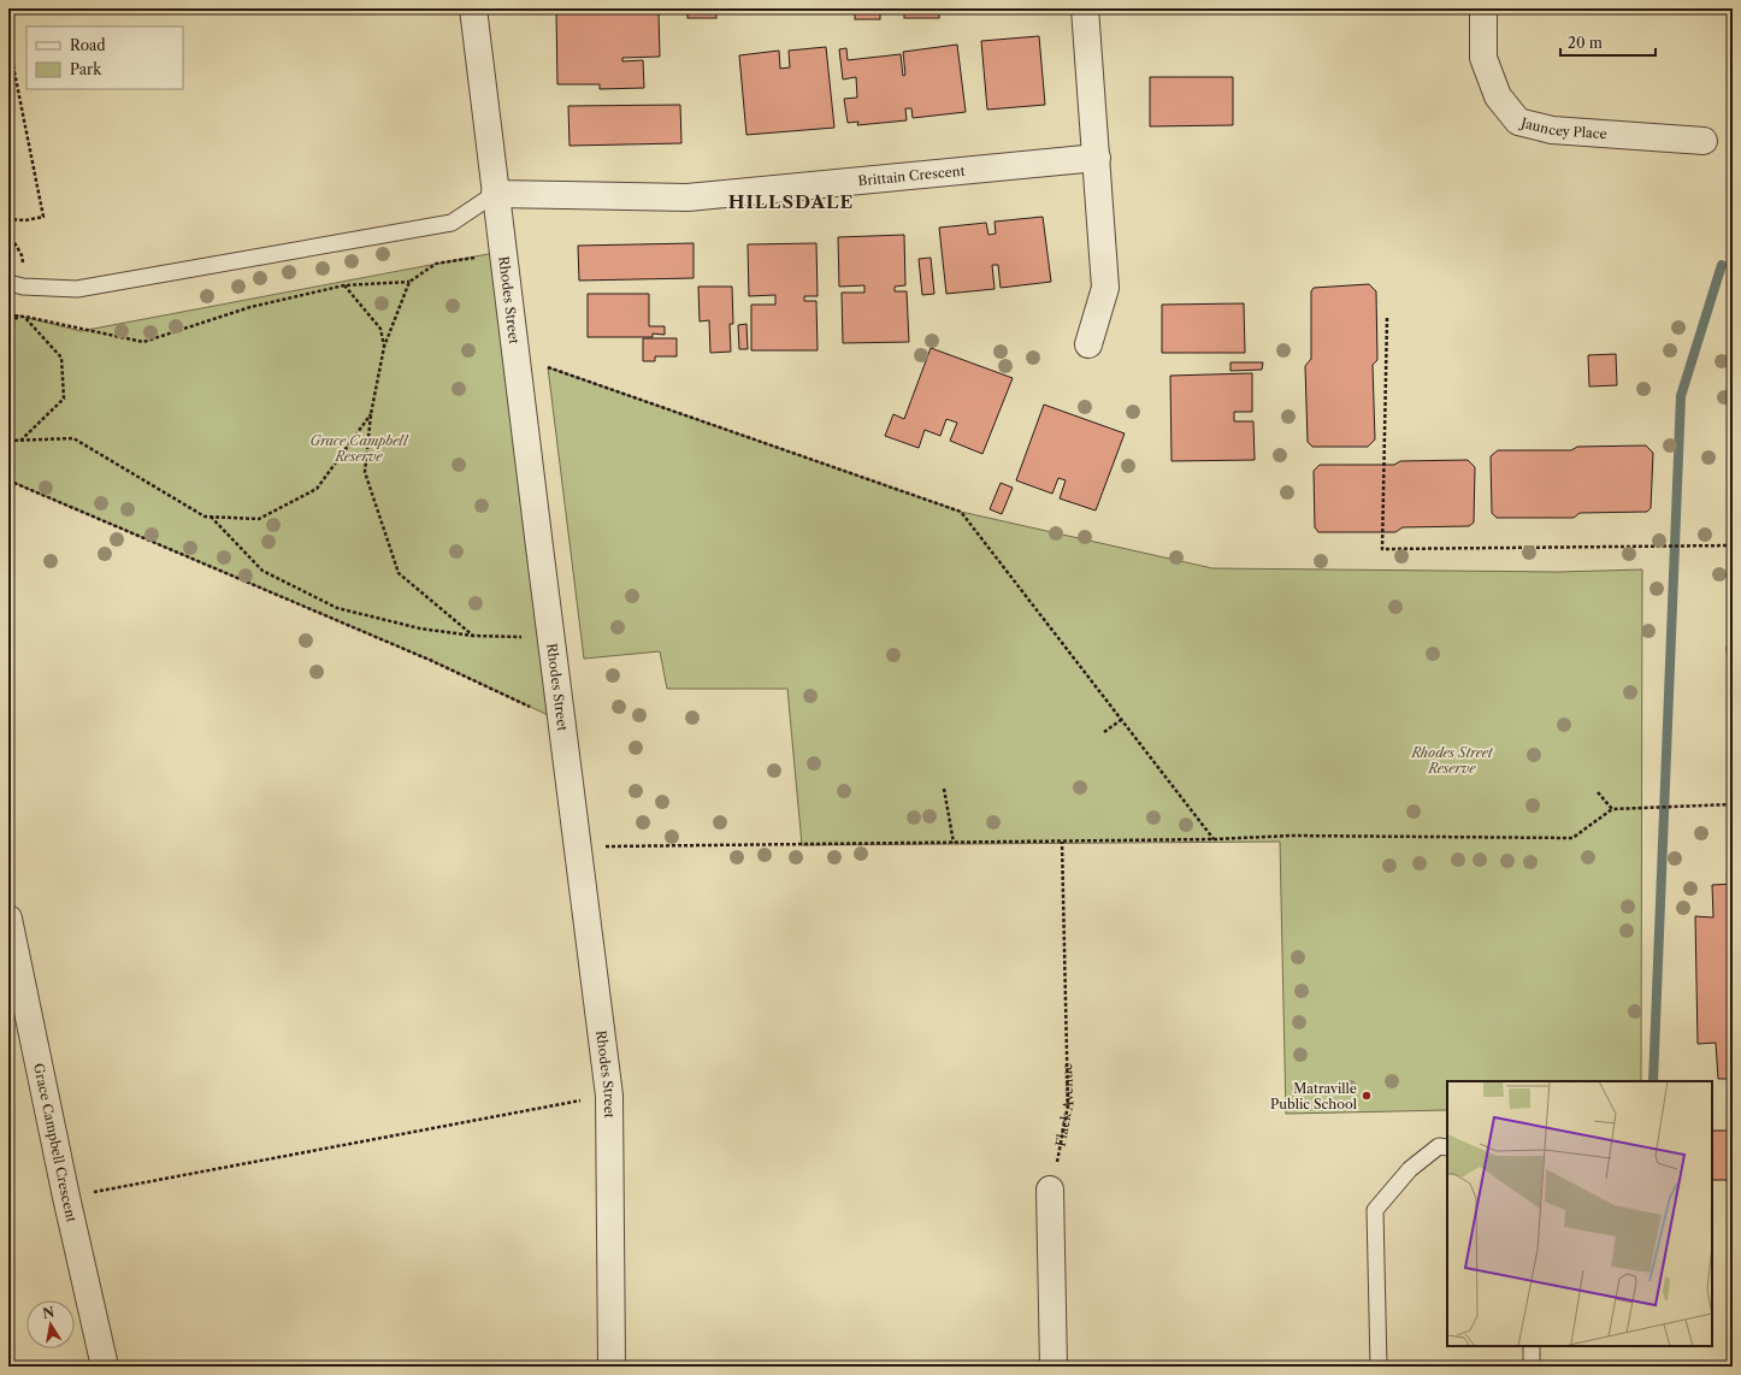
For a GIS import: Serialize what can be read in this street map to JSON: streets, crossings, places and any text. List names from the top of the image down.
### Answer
{
  "streets": {
    "street": [
      "Jauncey Place",
      "Brittain Crescent",
      "Rhodes Street",
      "Grace Campbell Crescent"
    ],
    "path": ["Flack Avenue"]
  },
  "crossings": [
    ["Brittain Crescent", "Rhodes Street"]
  ],
  "districts": ["HILLSDALE"],
  "parks": ["Grace Campbell Reserve", "Rhodes Street Reserve"],
  "places": ["Matraville Public School"],
  "legend": ["Road", "Park"],
  "scale_bar": "20 m",
  "north": "top"
}
